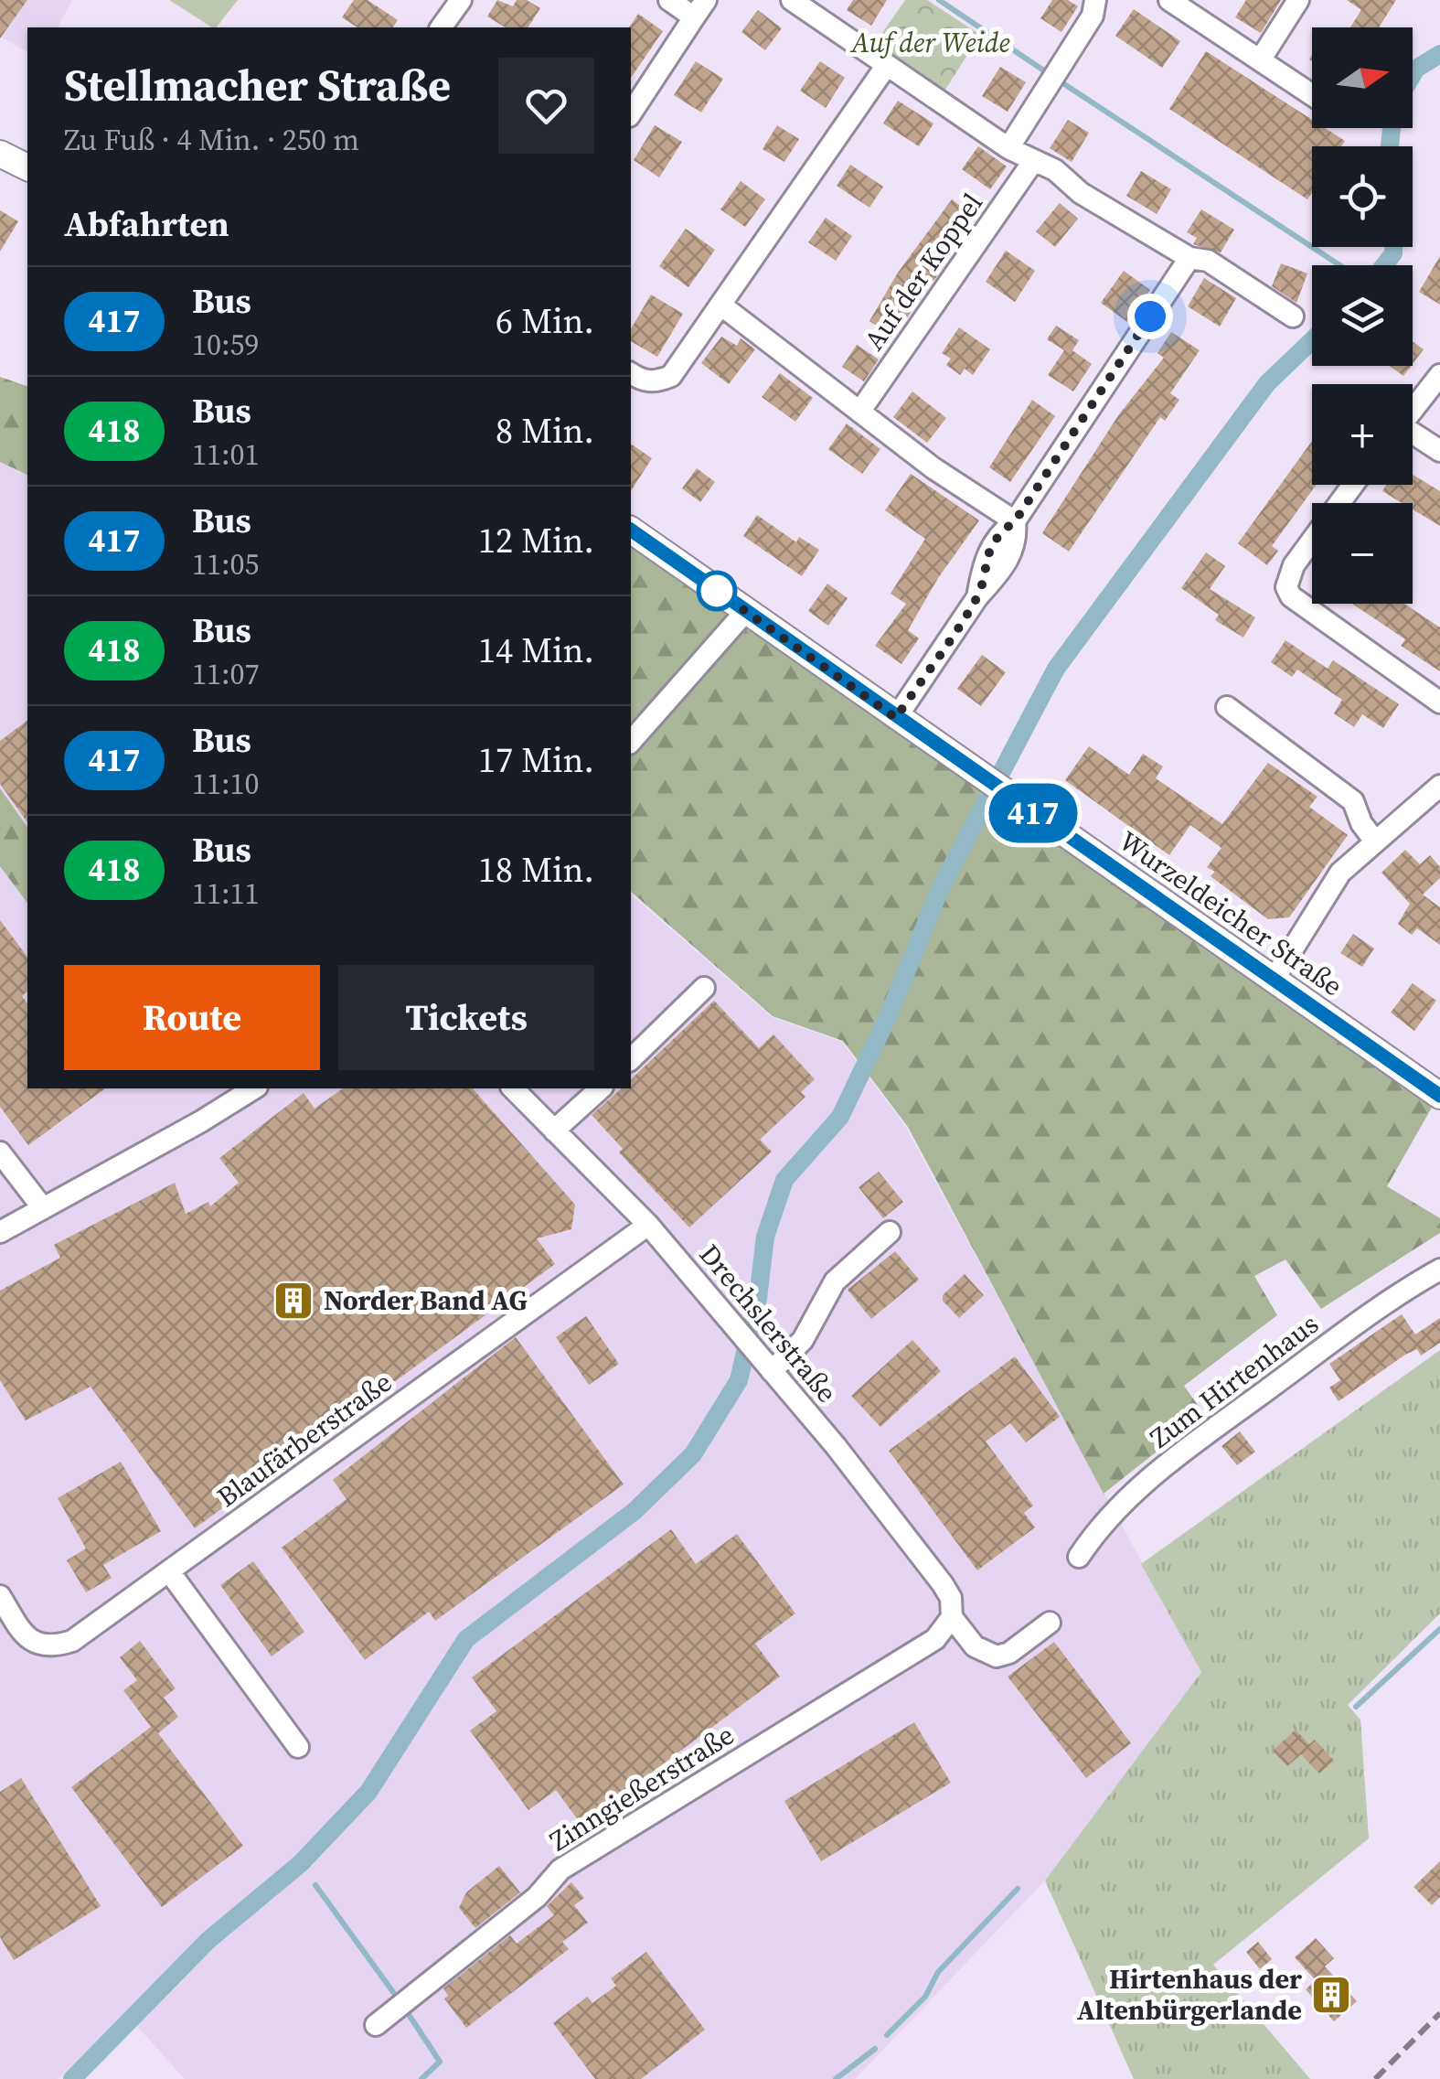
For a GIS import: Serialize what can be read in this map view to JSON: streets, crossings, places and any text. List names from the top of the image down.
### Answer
{
  "streets": {
    "main road": ["Wurzeldeicher Straße"],
    "street": [
      "Auf der Koppel",
      "Drechslerstraße",
      "Zum Hirtenhaus",
      "Blaufärberstraße",
      "Zinngießerstraße"
    ]
  },
  "crossings": [
    ["Drechslerstraße", "Blaufärberstraße"],
    ["Drechslerstraße", "Zinngießerstraße"]
  ],
  "parks": ["Auf der Weide"],
  "places": {
    "building": ["Norder Band AG", "Hirtenhaus der Altenbürgerlande"]
  },
  "lines": ["bus line 417"],
  "north": "right",
  "page": {
    "on_map": "417",
    "map_buttons": ["+", "−"],
    "heading": [
      ["Stellmacher Straße", "Zu Fuß · 4 Min. · 250 m"],
      "Abfahrten"
    ],
    "list": [
      {
        "mark": "417",
        "name": "Bus",
        "note": "10:59",
        "value": "6 Min."
      },
      {
        "mark": "418",
        "name": "Bus",
        "note": "11:01",
        "value": "8 Min."
      },
      {
        "mark": "417",
        "name": "Bus",
        "note": "11:05",
        "value": "12 Min."
      },
      {
        "mark": "418",
        "name": "Bus",
        "note": "11:07",
        "value": "14 Min."
      },
      {
        "mark": "417",
        "name": "Bus",
        "note": "11:10",
        "value": "17 Min."
      },
      {
        "mark": "418",
        "name": "Bus",
        "note": "11:11",
        "value": "18 Min."
      }
    ],
    "buttons": ["Route", "Tickets"]
  }
}
